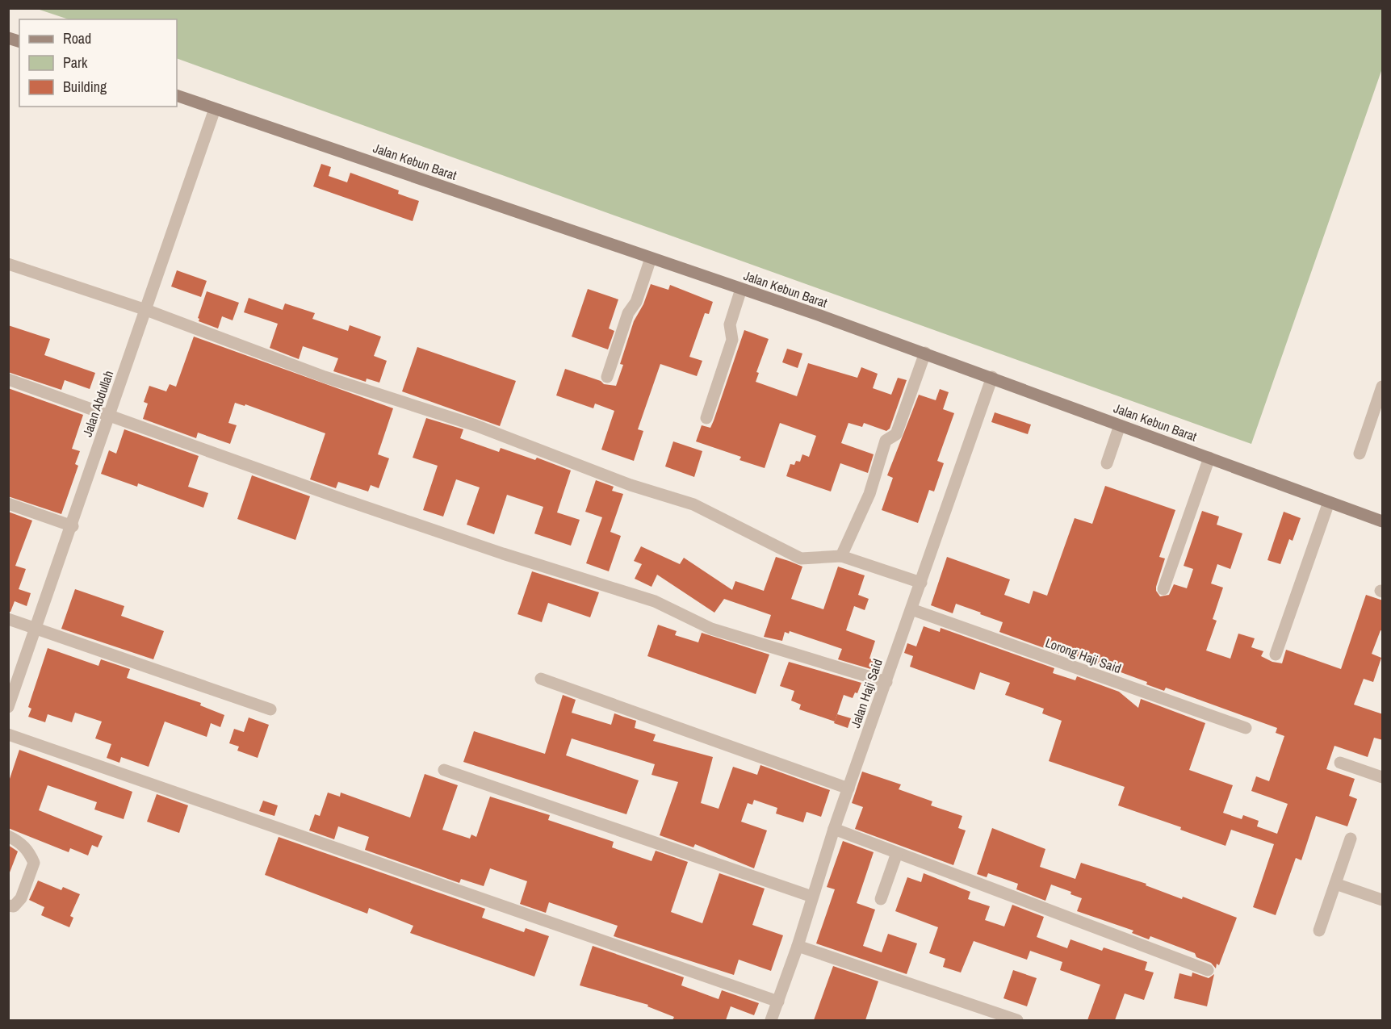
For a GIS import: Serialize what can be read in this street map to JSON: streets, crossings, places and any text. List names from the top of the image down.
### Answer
{
  "streets": {
    "main road": ["Jalan Kebun Barat"],
    "street": ["Jalan Abdullah", "Lorong Haji Said", "Jalan Haji Said"]
  },
  "crossings": [
    ["Jalan Kebun Barat", "Jalan Abdullah"],
    ["Jalan Kebun Barat", "Jalan Haji Said"],
    ["Lorong Haji Said", "Jalan Haji Said"]
  ],
  "legend": ["Road", "Park", "Building"]
}
